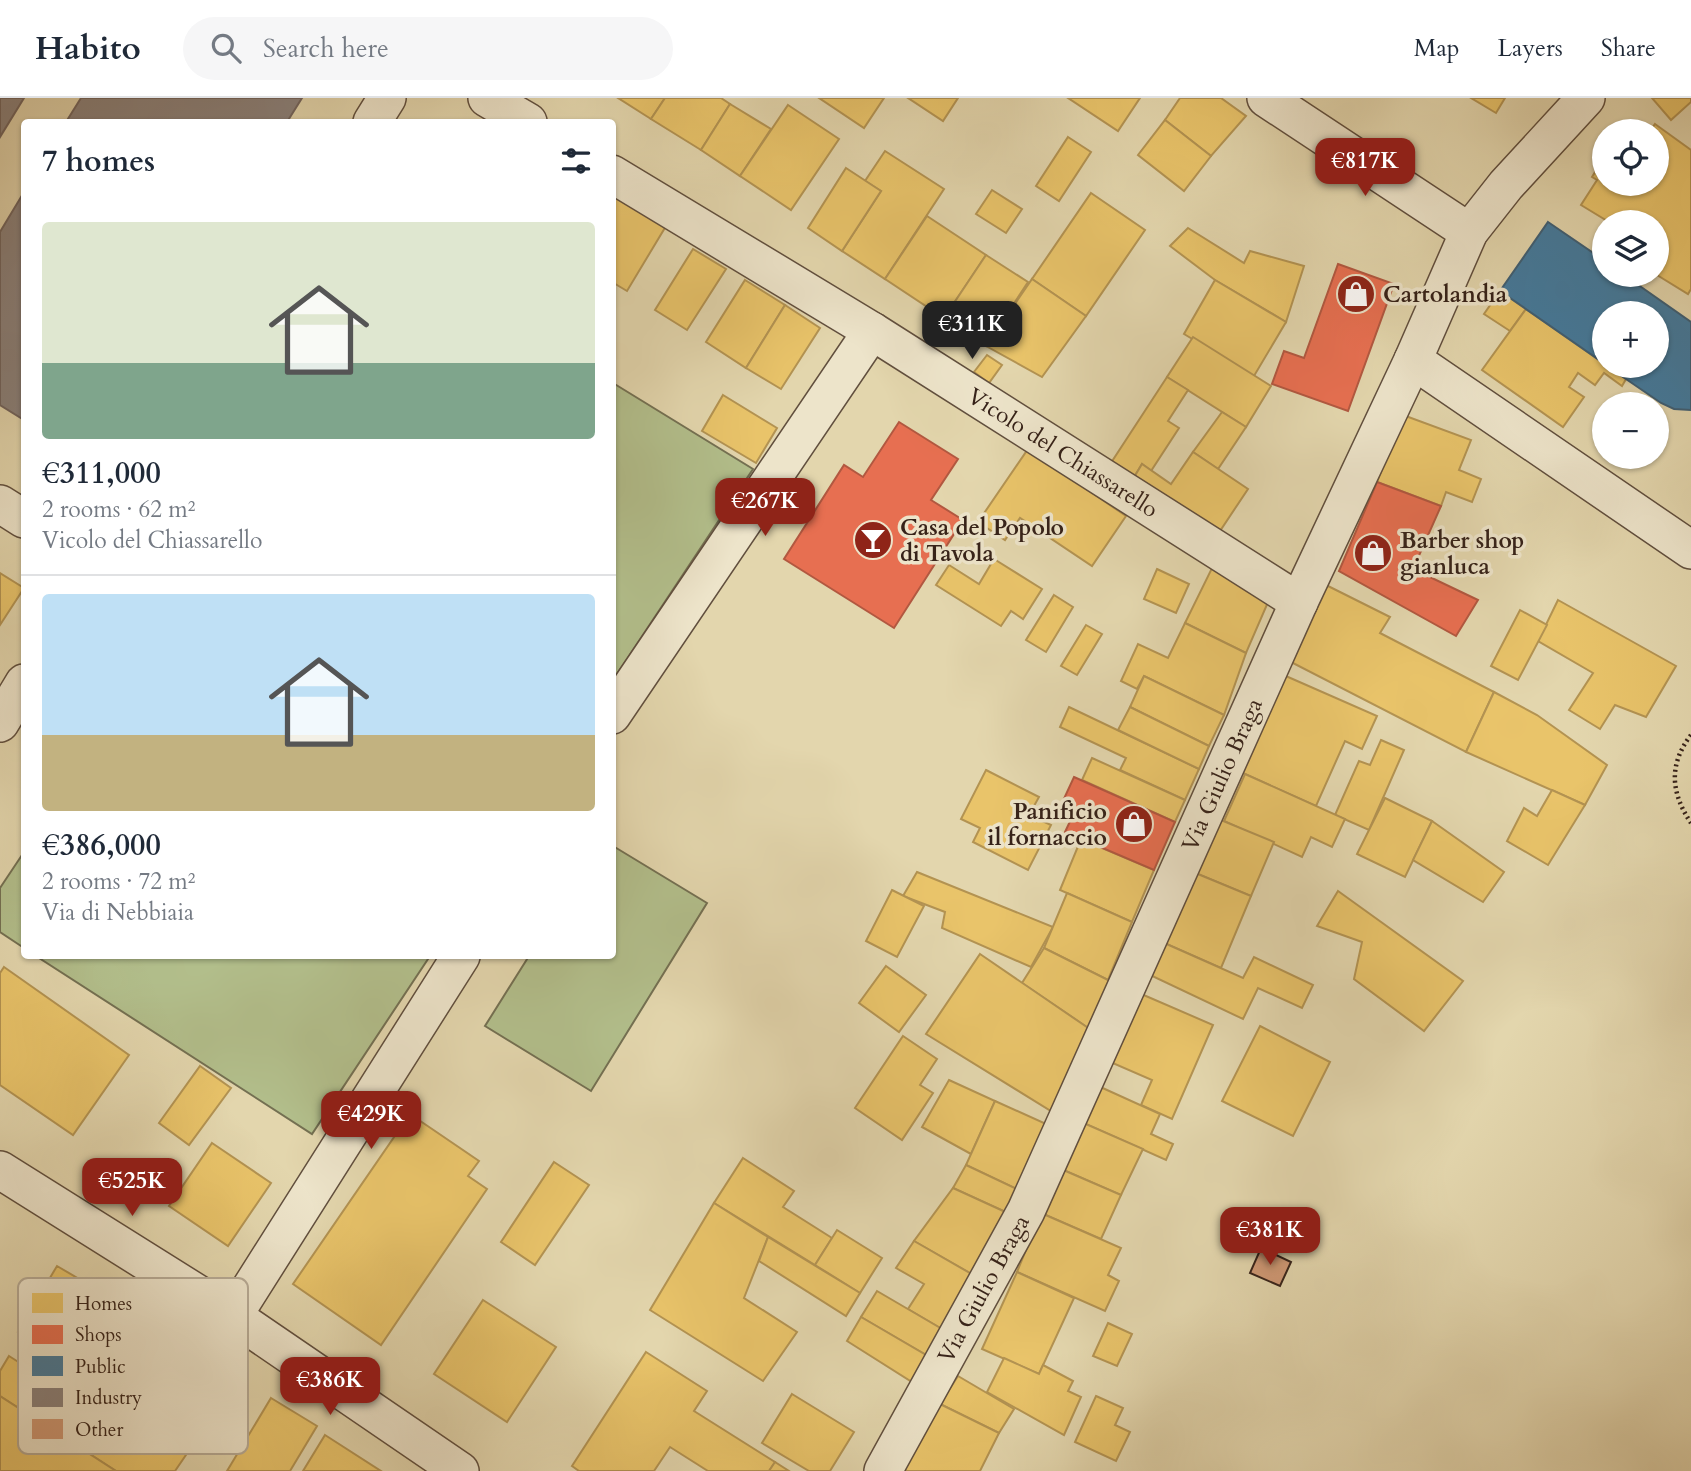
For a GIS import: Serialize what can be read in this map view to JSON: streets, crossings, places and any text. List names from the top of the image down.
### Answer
{
  "streets": {
    "street": ["Vicolo del Chiassarello", "Via Giulio Braga"]
  },
  "crossings": [
    ["Vicolo del Chiassarello", "Via Giulio Braga"]
  ],
  "places": {
    "shop": ["Cartolandia", "Barber shop gianluca", "Panificio il fornaccio"],
    "bar": ["Casa del Popolo di Tavola"]
  },
  "legend": [
    "Homes",
    "Shops",
    "Public",
    "Industry",
    "Other"
  ],
  "page": {
    "header": "Habito",
    "search": "Search here",
    "nav": ["Map", "Layers", "Share"],
    "map_buttons": ["+", "−"],
    "heading": "7 homes",
    "price": [
      "€817K",
      "€311K",
      "€267K",
      "€429K",
      "€525K",
      "€381K",
      "€386K"
    ],
    "list": [
      {
        "name": "€311,000",
        "note": "2 rooms · 62 m² · Vicolo del Chiassarello"
      },
      {
        "name": "€386,000",
        "note": "2 rooms · 72 m² · Via di Nebbiaia"
      }
    ]
  }
}
